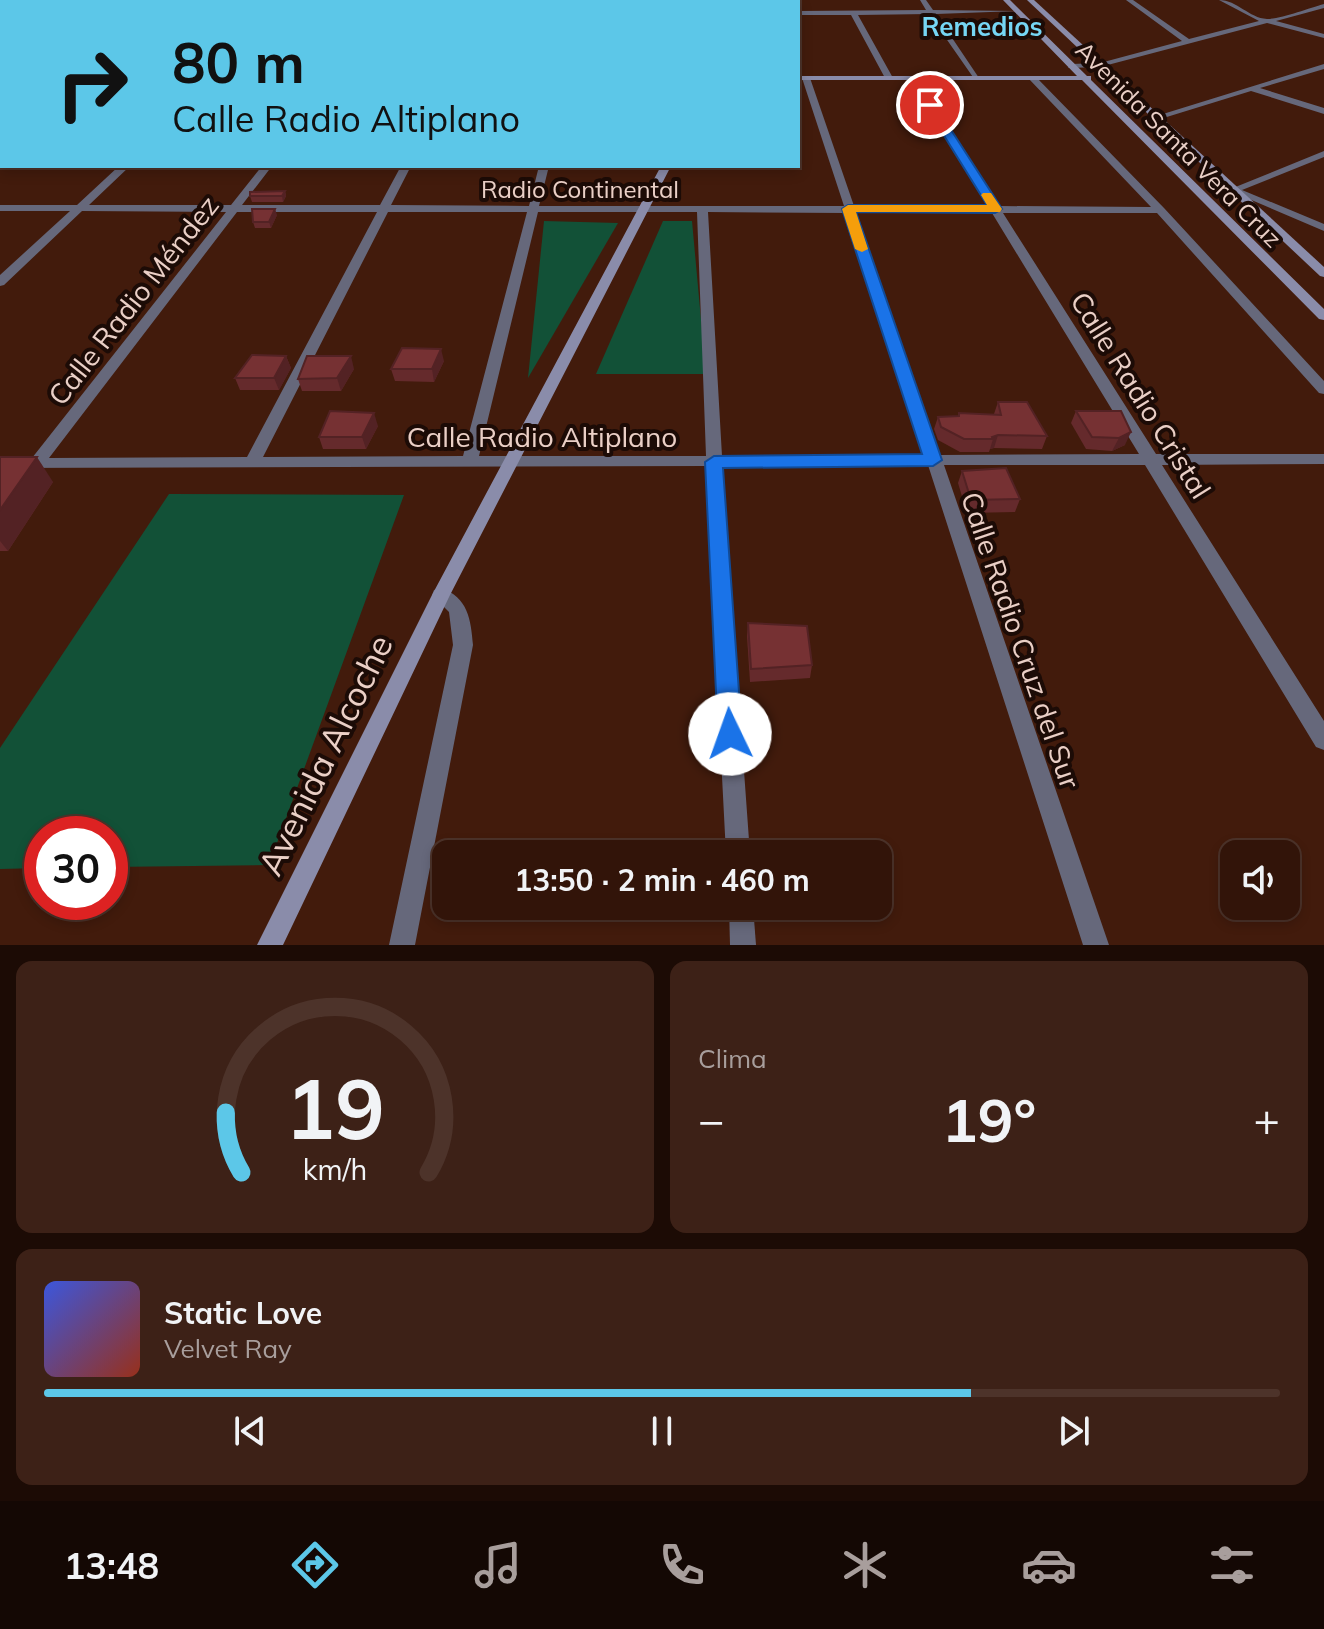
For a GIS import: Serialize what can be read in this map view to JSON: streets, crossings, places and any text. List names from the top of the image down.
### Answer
{
  "streets": {
    "street": [
      "Avenida Santa Vera Cruz",
      "Radio Continental",
      "Calle Radio Méndez",
      "Calle Radio Cristal",
      "Calle Radio Altiplano",
      "Calle Radio Cruz del Sur",
      "Avenida Alcoche"
    ]
  },
  "crossings": [
    ["Radio Continental", "Calle Radio Méndez"],
    ["Radio Continental", "Calle Radio Cristal"],
    ["Radio Continental", "Calle Radio Cruz del Sur"],
    ["Calle Radio Méndez", "Calle Radio Altiplano"],
    ["Calle Radio Cristal", "Calle Radio Altiplano"],
    ["Calle Radio Altiplano", "Calle Radio Cruz del Sur"],
    ["Calle Radio Altiplano", "Avenida Alcoche"]
  ],
  "districts": ["Remedios"],
  "page": {
    "turn": ["80 m", "Calle Radio Altiplano"],
    "limit": "30",
    "trip": "13:50 · 2 min · 460 m",
    "tile": "Clima",
    "heat": ["−", "19°", "+"],
    "song": ["Static Love", "Velvet Ray"],
    "tabs": "13:48",
    "gauge": ["19", "km/h"]
  }
}
